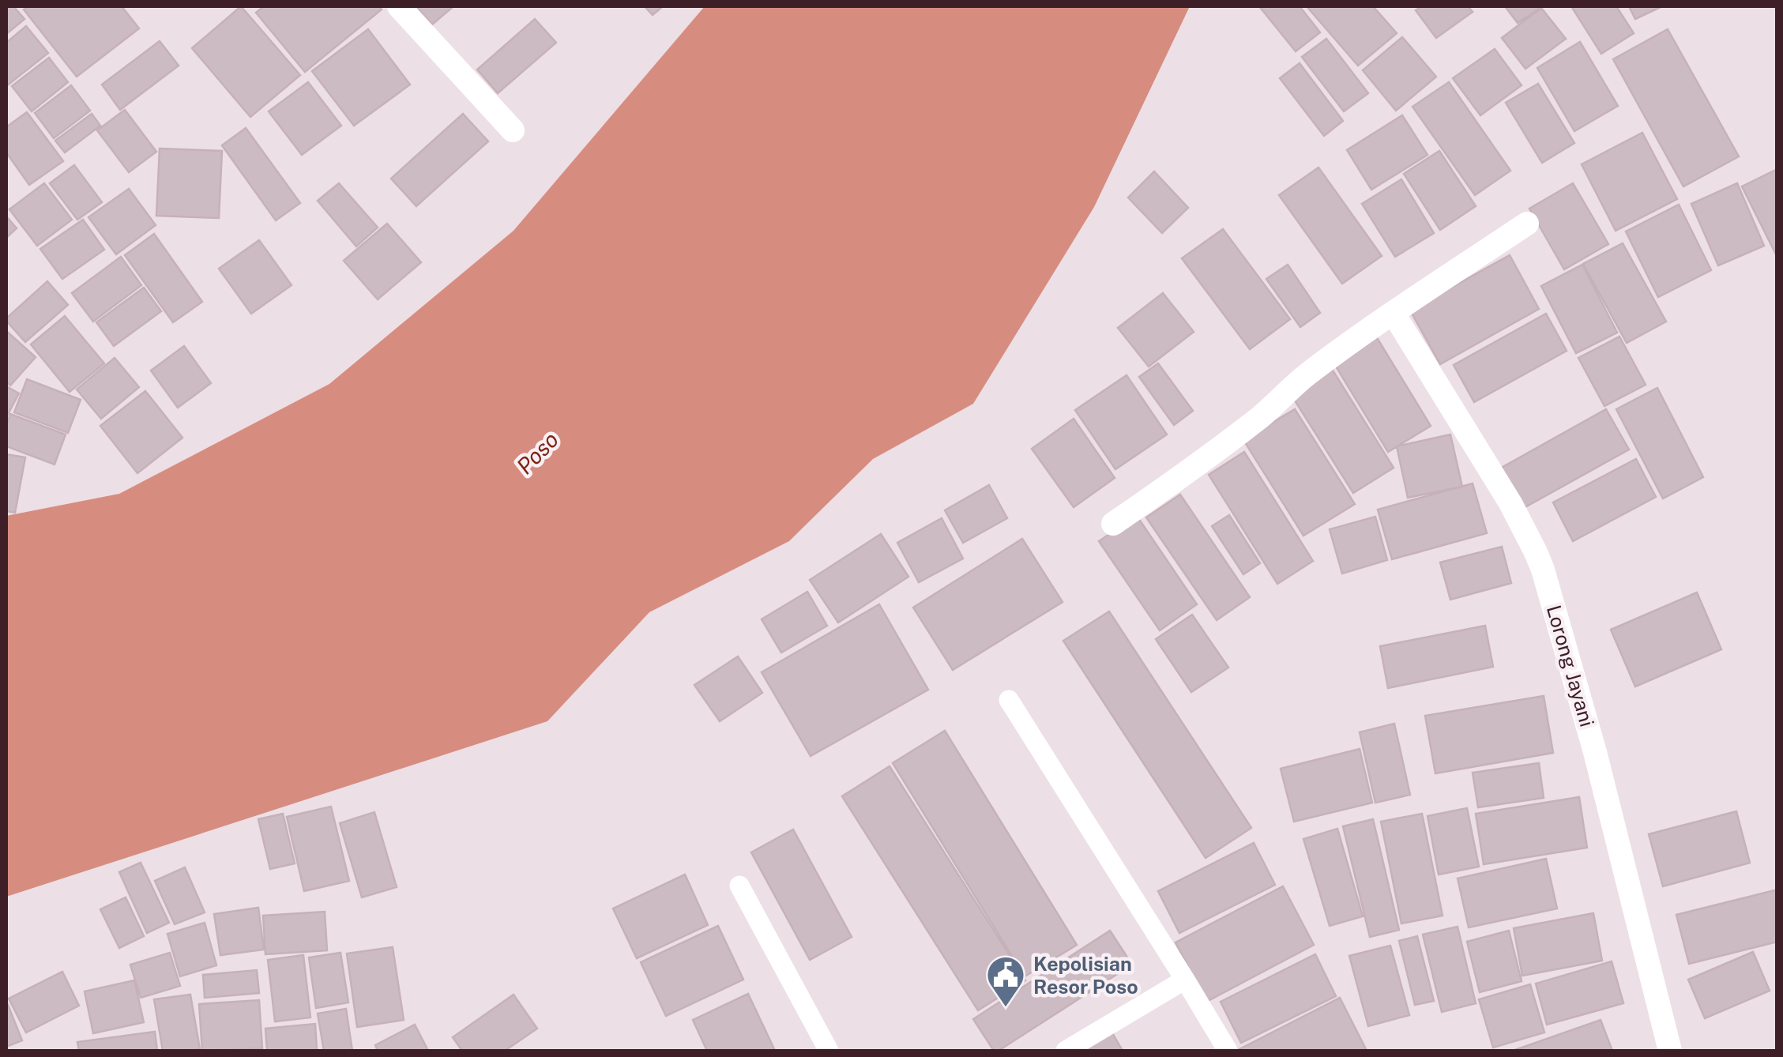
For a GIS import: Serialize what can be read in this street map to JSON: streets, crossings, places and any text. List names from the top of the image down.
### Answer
{
  "streets": {
    "street": ["Lorong Jayani"]
  },
  "water": ["Poso"],
  "places": {
    "public building": ["Kepolisian Resor Poso"]
  }
}
